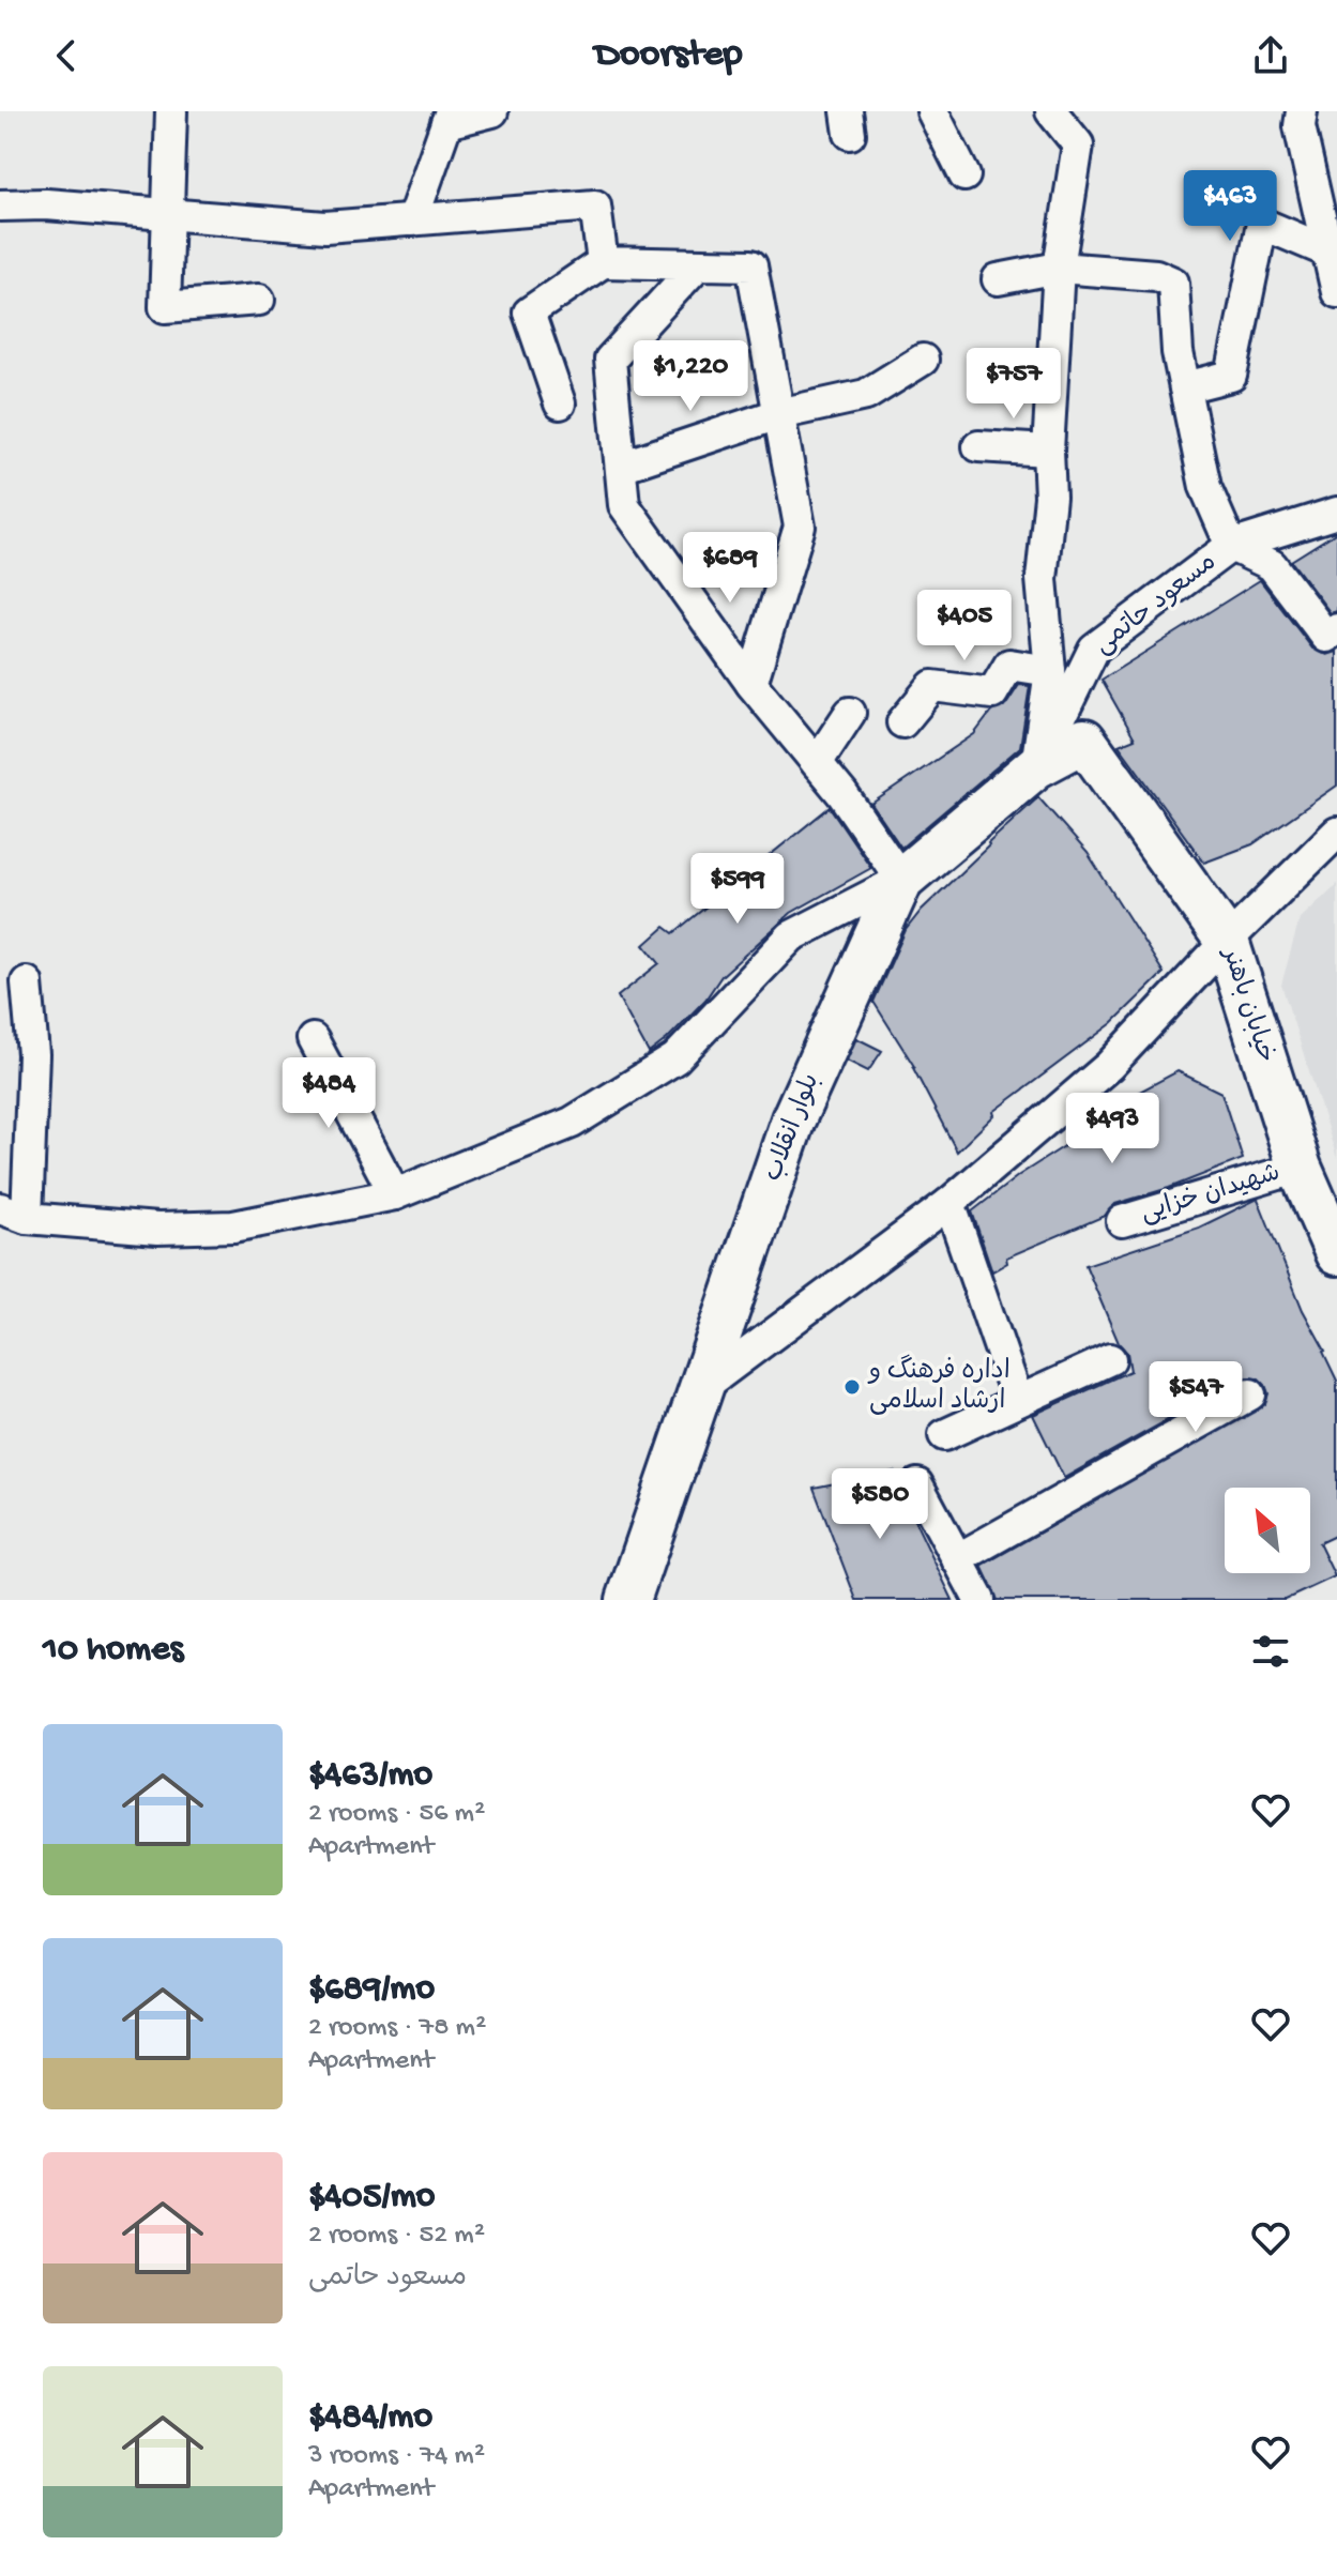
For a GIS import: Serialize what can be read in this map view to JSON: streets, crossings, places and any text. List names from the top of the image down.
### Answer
{
  "streets": {
    "street": [
      "مسعود حاتمی",
      "خیابان باهنر",
      "بلوار انقلاب",
      "شهیدان خزایی"
    ]
  },
  "crossings": [
    ["مسعود حاتمی", "بلوار انقلاب"],
    ["خیابان باهنر", "بلوار انقلاب"],
    ["خیابان باهنر", "شهیدان خزایی"]
  ],
  "places": ["اداره فرهنگ و ارشاد اسلامی"],
  "north": "top left",
  "page": {
    "header": "Doorstep",
    "price": [
      "$463",
      "$1,220",
      "$757",
      "$689",
      "$405",
      "$599",
      "$484",
      "$493",
      "$547",
      "$580"
    ],
    "heading": "10 homes",
    "list": [
      {
        "name": "$463/mo",
        "note": "2 rooms · 56 m² · Apartment"
      },
      {
        "name": "$689/mo",
        "note": "2 rooms · 78 m² · Apartment"
      },
      {
        "name": "$405/mo",
        "note": "2 rooms · 52 m² · مسعود حاتمی"
      },
      {
        "name": "$484/mo",
        "note": "3 rooms · 74 m² · Apartment"
      }
    ]
  }
}
